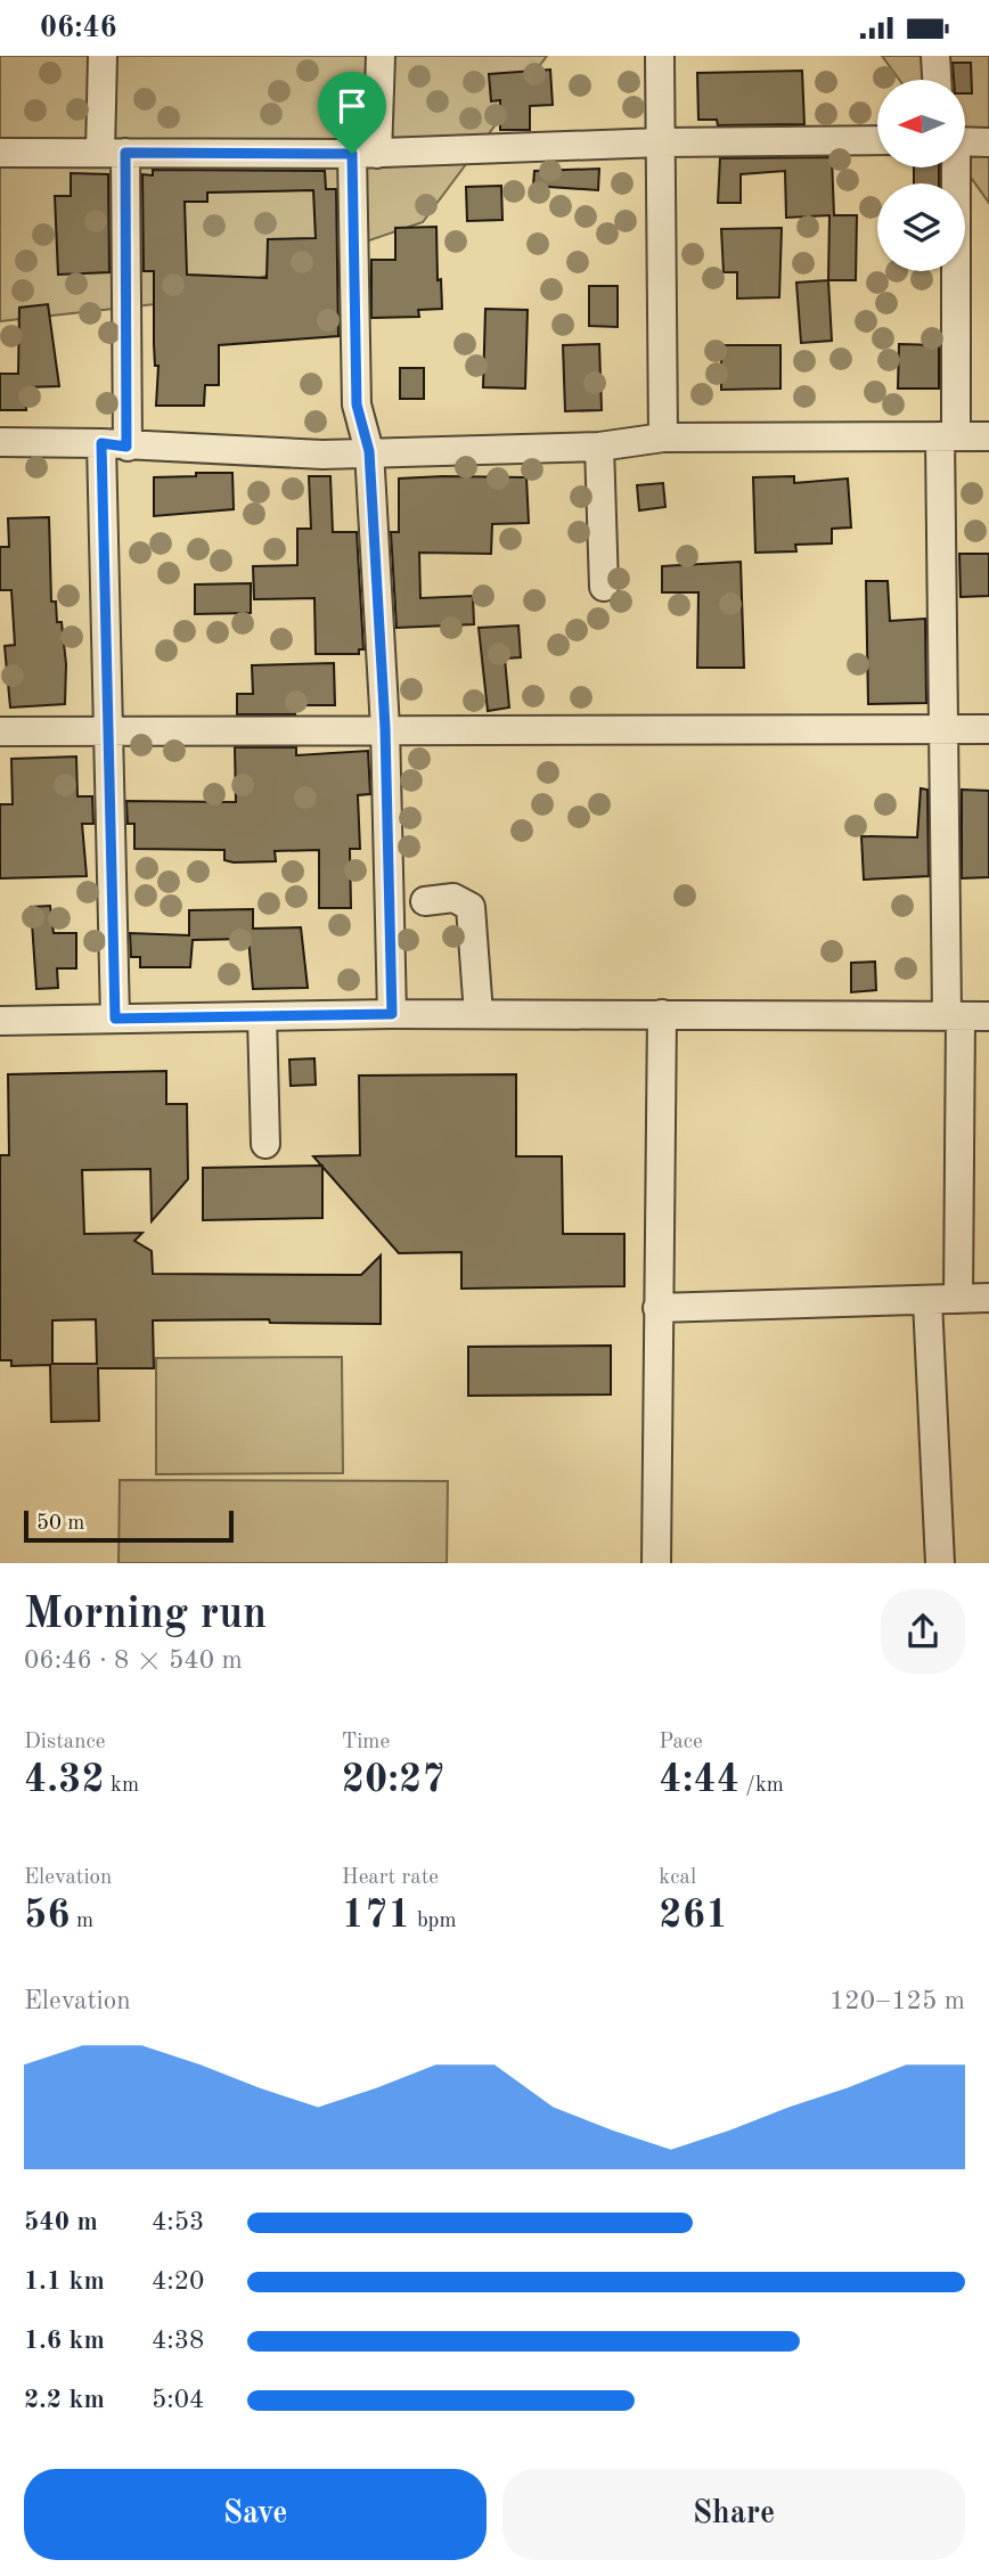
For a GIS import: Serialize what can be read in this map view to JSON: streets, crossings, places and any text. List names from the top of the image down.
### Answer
{
  "scale_bar": "50 m",
  "north": "left",
  "page": {
    "status": "06:46",
    "scale": "50 m",
    "heading": ["Morning run", "06:46 · 8 × 540 m"],
    "stats": [
      ["Distance", "4.32 km"],
      ["Time", "20:27"],
      ["Pace", "4:44 /km"],
      ["Elevation", "56 m"],
      ["Heart rate", "171 bpm"],
      ["kcal", "261"]
    ],
    "chart": ["Elevation", "120–125 m"],
    "list": [
      {
        "name": "540 m",
        "note": "4:53"
      },
      {
        "name": "1.1 km",
        "note": "4:20"
      },
      {
        "name": "1.6 km",
        "note": "4:38"
      },
      {
        "name": "2.2 km",
        "note": "5:04"
      }
    ],
    "buttons": ["Save", "Share"]
  }
}
